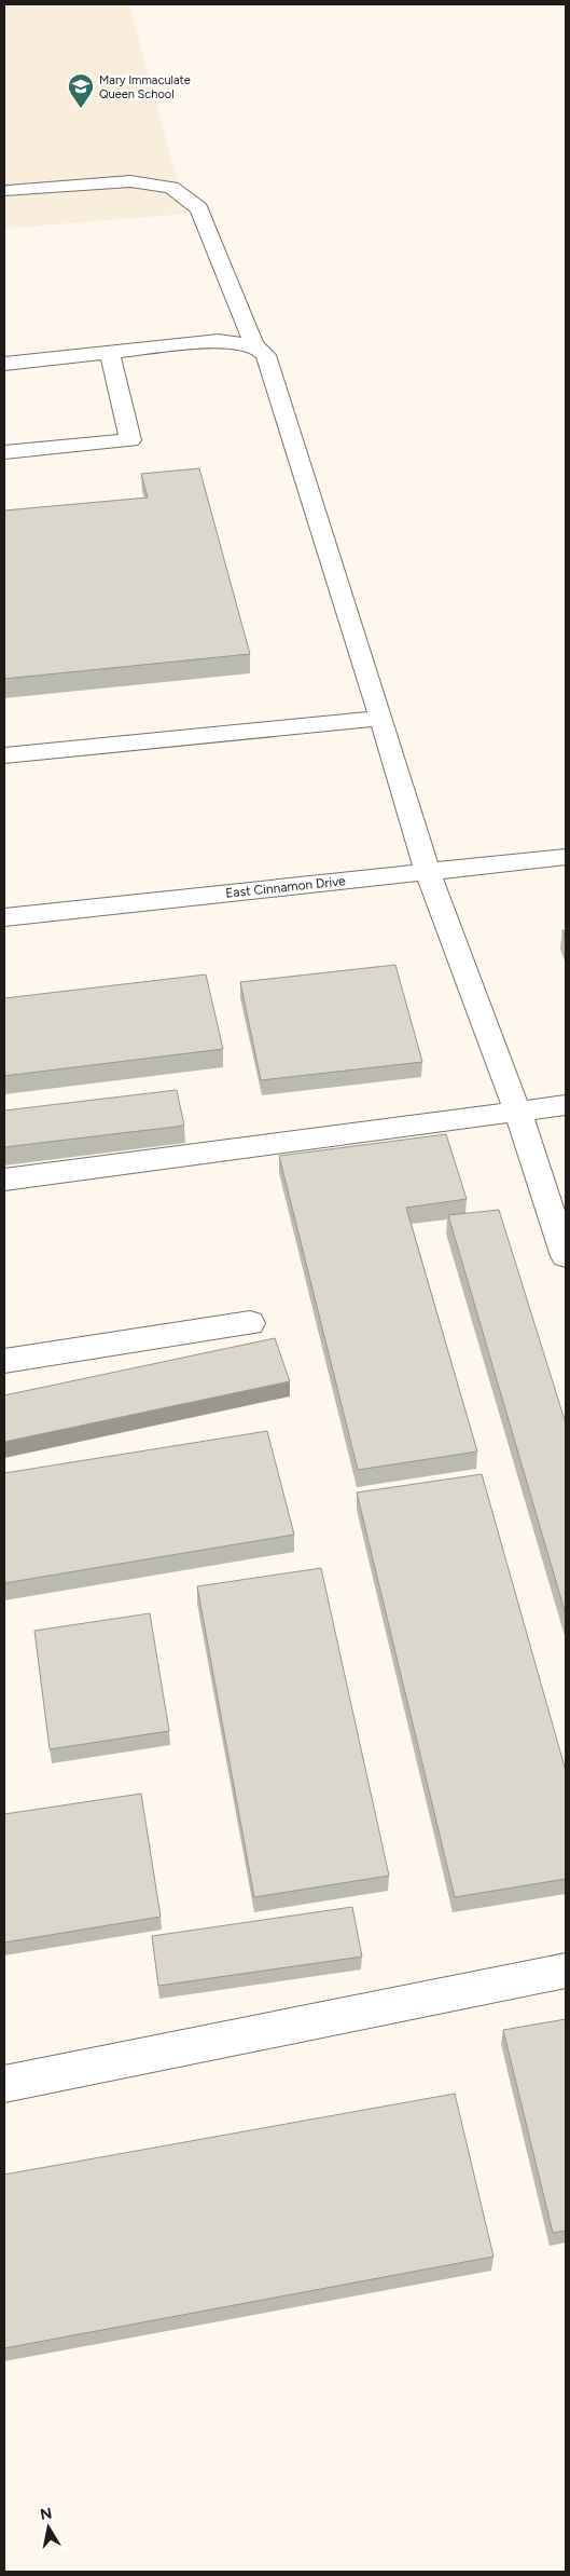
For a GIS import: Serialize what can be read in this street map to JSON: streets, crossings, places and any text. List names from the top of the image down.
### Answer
{
  "streets": {
    "street": ["East Cinnamon Drive"]
  },
  "places": {
    "school or university": ["Mary Immaculate Queen School"]
  },
  "north": "top"
}
